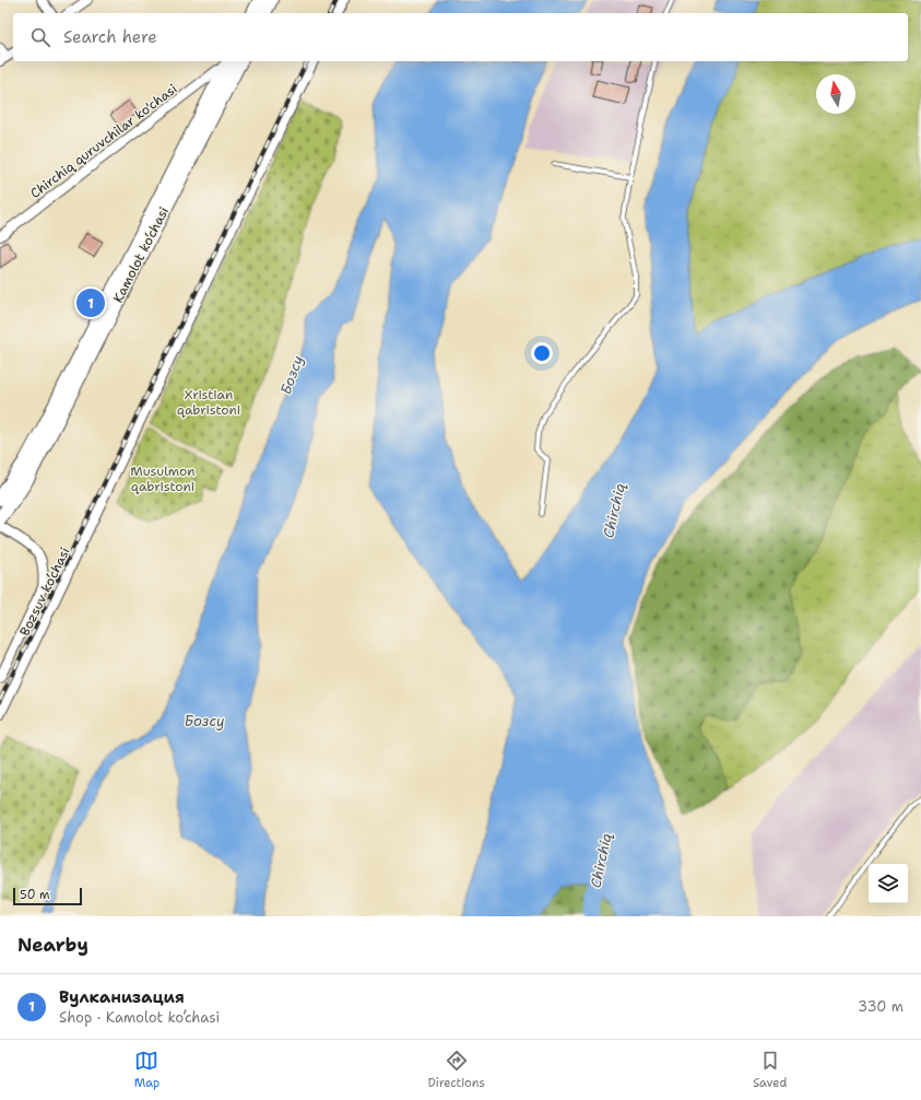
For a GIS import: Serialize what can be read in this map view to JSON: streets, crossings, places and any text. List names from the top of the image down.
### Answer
{
  "streets": {
    "main road": ["Kamolot ko‘chasi"],
    "street": ["Chirchiq quruvchilar ko'chasi", "Bozsuv ko‘chasi"]
  },
  "water": ["Бозсу", "Chirchiq"],
  "parks": ["Xristian qabristoni", "Musulmon qabristoni"],
  "scale_bar": "50 m",
  "north": "top",
  "page": {
    "search": "Search here",
    "pins": "1",
    "scale": "50 m",
    "heading": "Nearby",
    "list": [
      {
        "mark": "1",
        "name": "Вулканизация",
        "note": "Shop · Kamolot ko‘chasi",
        "value": "330 m"
      }
    ],
    "nav": ["Map", "Directions", "Saved"]
  }
}
